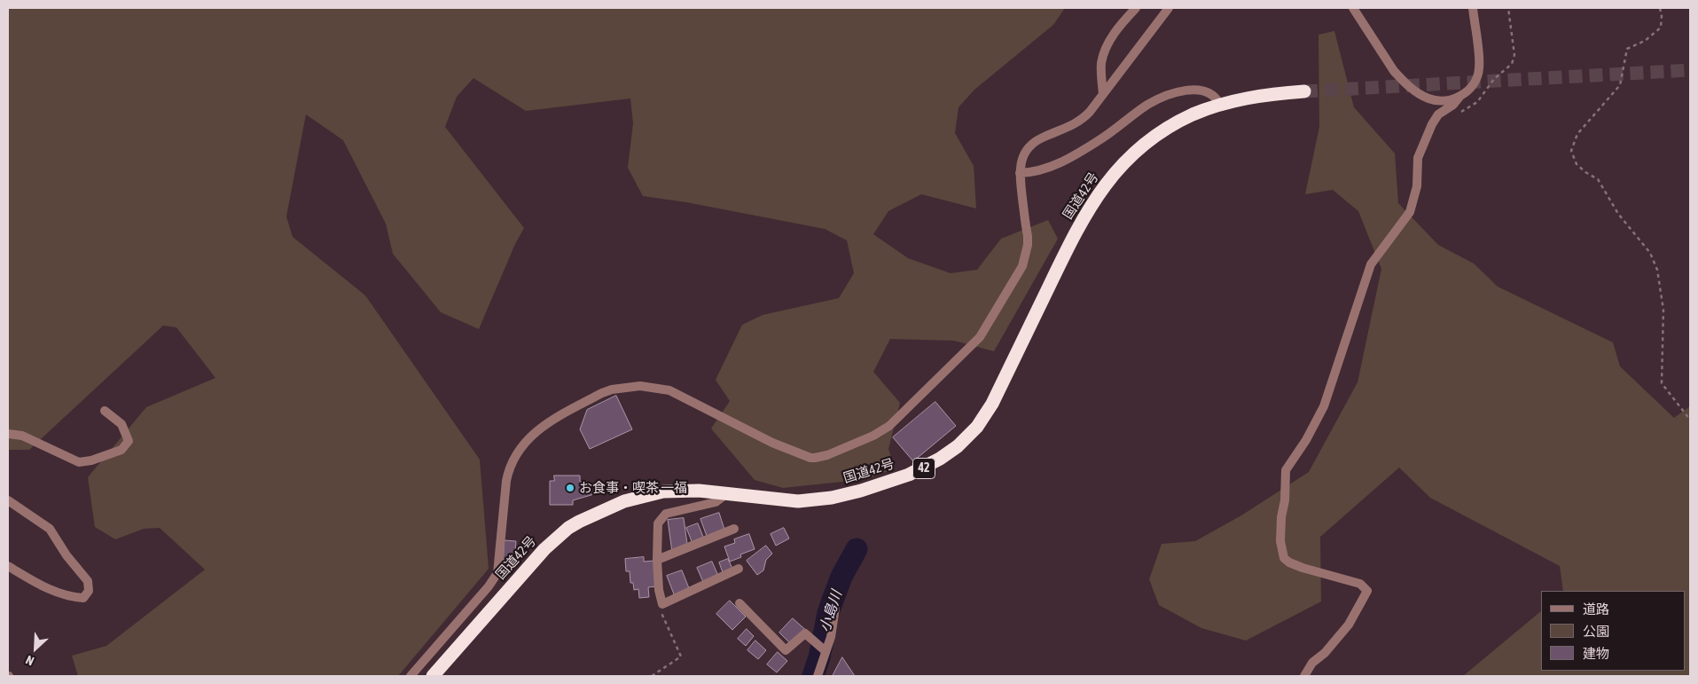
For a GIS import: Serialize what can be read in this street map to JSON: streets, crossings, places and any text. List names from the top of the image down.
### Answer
{
  "streets": {
    "highway": ["国道42号", "42"]
  },
  "water": ["小島川"],
  "places": ["お食事・喫茶 一福"],
  "legend": ["道路", "公園", "建物"],
  "north": "bottom left"
}
